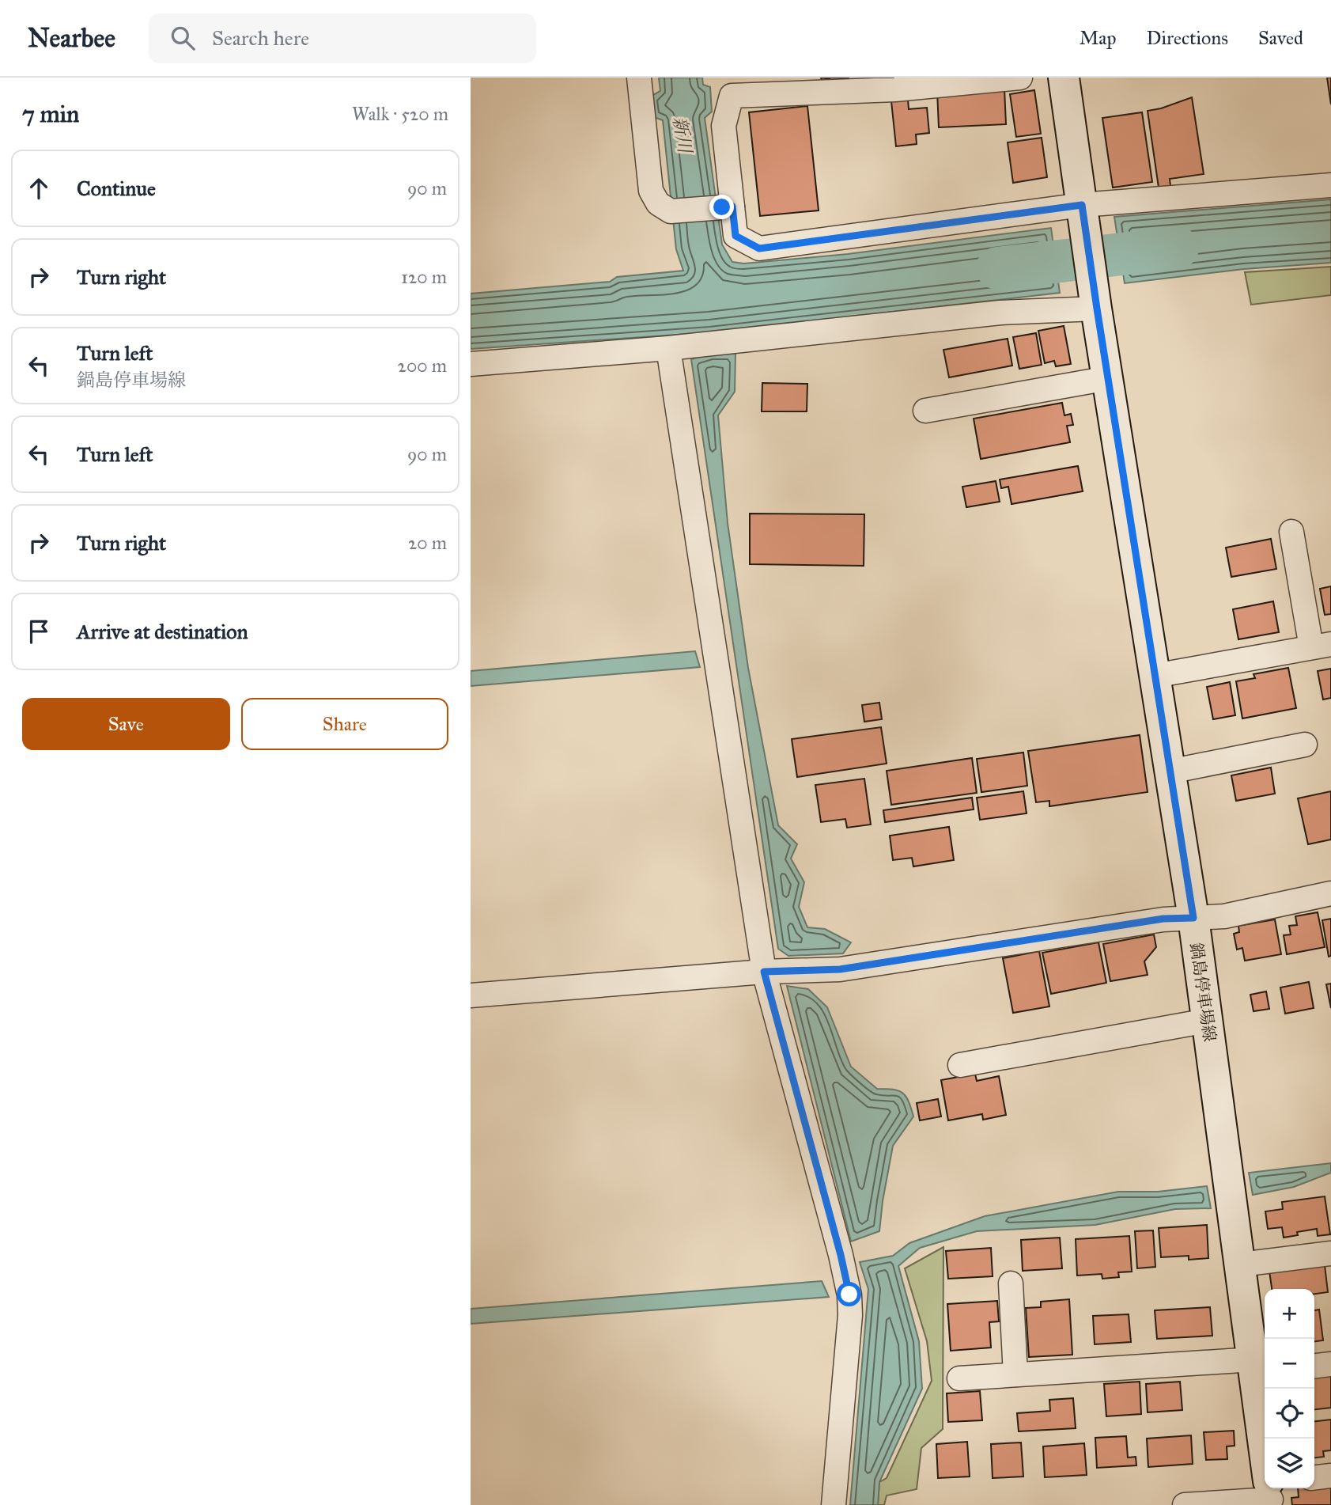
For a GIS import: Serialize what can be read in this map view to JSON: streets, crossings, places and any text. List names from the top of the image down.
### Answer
{
  "streets": {
    "main road": ["鍋島停車場線"]
  },
  "water": ["新川"],
  "page": {
    "header": "Nearbee",
    "search": "Search here",
    "nav": ["Map", "Directions", "Saved"],
    "heading": ["7 min", "Walk · 520 m"],
    "list": [
      ["Continue", "90 m"],
      ["Turn right", "120 m"],
      ["Turn left", "鍋島停車場線", "200 m"],
      ["Turn left", "90 m"],
      ["Turn right", "20 m"],
      "Arrive at destination"
    ],
    "buttons": ["Save", "Share"],
    "map_buttons": ["+", "−"]
  }
}
